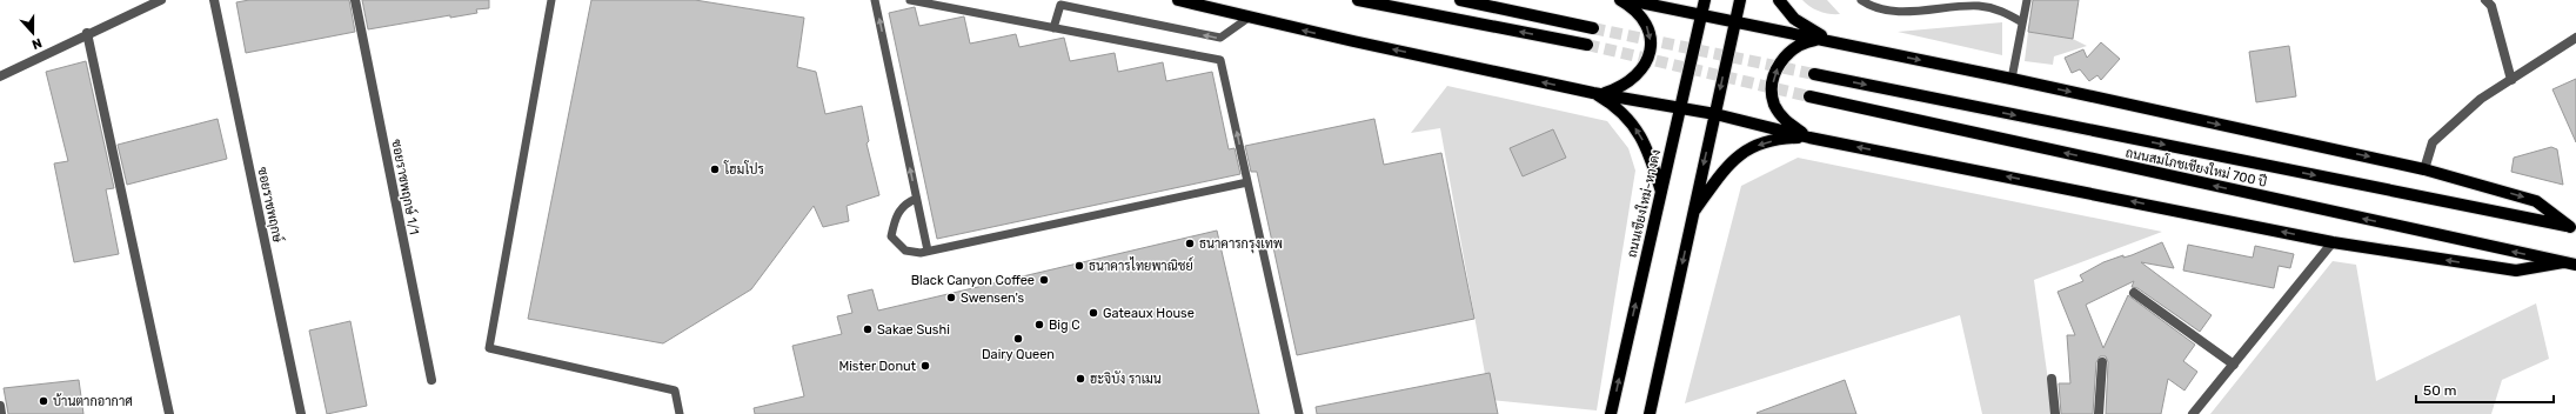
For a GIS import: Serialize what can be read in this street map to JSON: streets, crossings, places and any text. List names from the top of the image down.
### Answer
{
  "streets": {
    "main road": ["ถนนสมโภชเชียงใหม่ 700 ปี", "ถนนเชียงใหม่-หางดง"],
    "street": ["ซอยราชพฤกษ์ 1/1", "ซอยราชพฤกษ์"]
  },
  "places": [
    "โฮมโปร",
    "ธนาคารกรุงเทพ",
    "ธนาคารไทยพาณิชย์",
    "Black Canyon Coffee",
    "Swensen's",
    "Gateaux House",
    "Big C",
    "Sakae Sushi",
    "Dairy Queen",
    "Mister Donut",
    "ฮะจิบัง ราเมน",
    "บ้านตากอากาศ"
  ],
  "scale_bar": "50 m",
  "north": "bottom"
}
